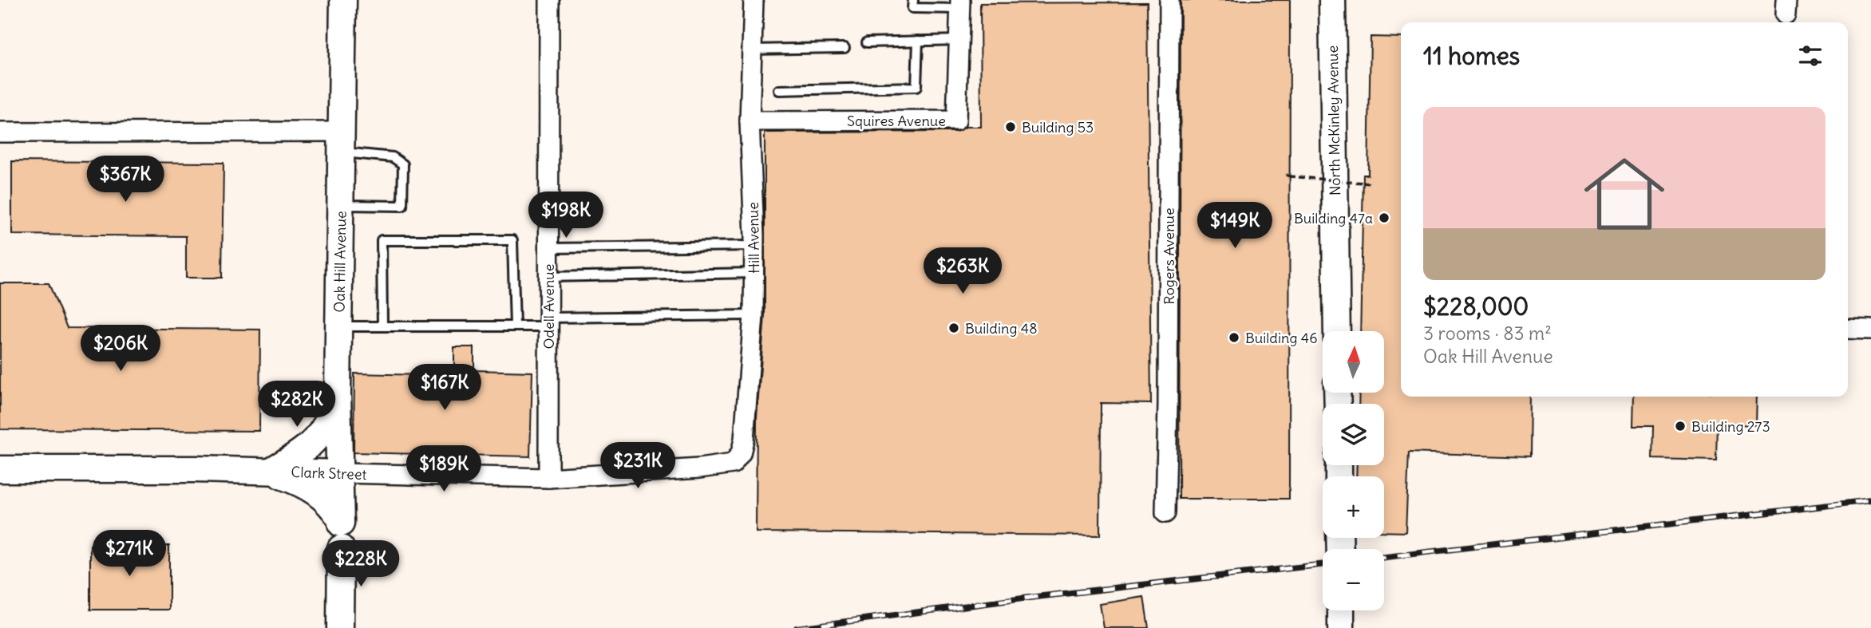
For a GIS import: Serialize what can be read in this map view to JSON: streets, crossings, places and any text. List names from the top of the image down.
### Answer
{
  "streets": {
    "street": [
      "Squires Avenue",
      "North McKinley Avenue",
      "Hill Avenue",
      "Rogers Avenue",
      "Oak Hill Avenue",
      "Odell Avenue",
      "Clark Street"
    ]
  },
  "crossings": [
    ["Squires Avenue", "Hill Avenue"],
    ["Hill Avenue", "Clark Street"],
    ["Oak Hill Avenue", "Clark Street"],
    ["Odell Avenue", "Clark Street"]
  ],
  "places": [
    "Building 53",
    "Building 47a",
    "Building 48",
    "Building 46",
    "Building 273"
  ],
  "north": "top",
  "page": {
    "heading": "11 homes",
    "list": [
      {
        "name": "$228,000",
        "note": "3 rooms · 83 m² · Oak Hill Avenue"
      }
    ],
    "price": [
      "$367K",
      "$198K",
      "$149K",
      "$263K",
      "$206K",
      "$167K",
      "$282K",
      "$231K",
      "$189K",
      "$271K",
      "$228K"
    ],
    "map_buttons": ["+", "−"]
  }
}
